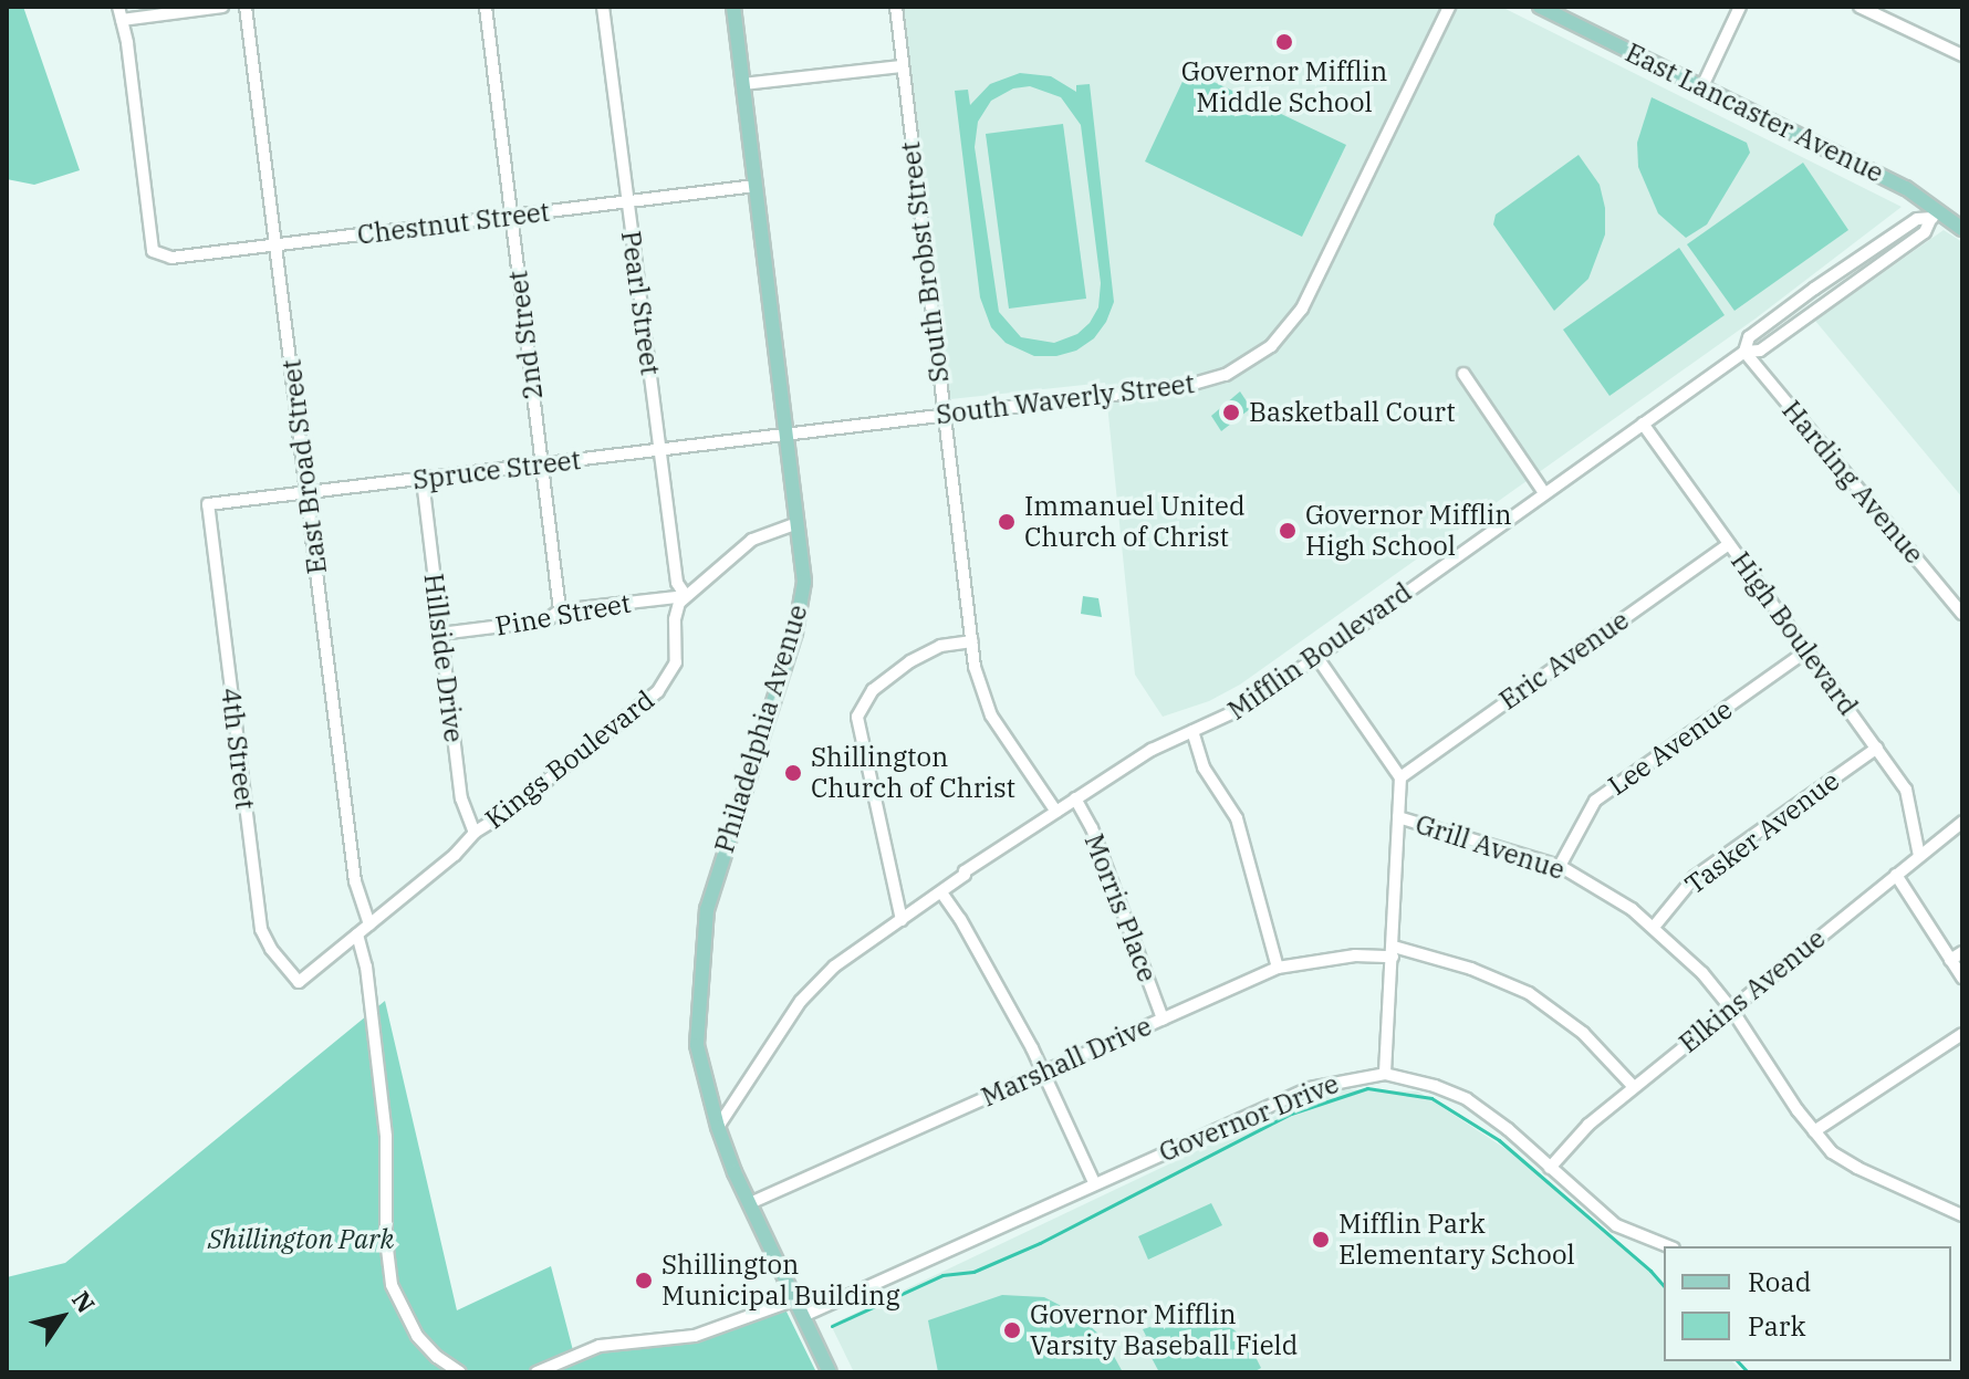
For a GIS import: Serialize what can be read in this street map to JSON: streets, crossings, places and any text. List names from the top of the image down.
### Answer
{
  "streets": {
    "main road": ["East Lancaster Avenue", "Philadelphia Avenue"],
    "street": [
      "Chestnut Street",
      "South Brobst Street",
      "Pearl Street",
      "2nd Street",
      "South Waverly Street",
      "East Broad Street",
      "Spruce Street",
      "Harding Avenue",
      "Pine Street",
      "High Boulevard",
      "Mifflin Boulevard",
      "Hillside Drive",
      "Eric Avenue",
      "Lee Avenue",
      "4th Street",
      "Kings Boulevard",
      "Tasker Avenue",
      "Grill Avenue",
      "Morris Place",
      "Elkins Avenue",
      "Marshall Drive",
      "Governor Drive"
    ]
  },
  "crossings": [
    ["East Lancaster Avenue", "Mifflin Boulevard"],
    ["Chestnut Street", "Pearl Street"],
    ["Chestnut Street", "2nd Street"],
    ["Chestnut Street", "East Broad Street"],
    ["Chestnut Street", "Philadelphia Avenue"],
    ["South Brobst Street", "South Waverly Street"],
    ["South Brobst Street", "Mifflin Boulevard"],
    ["Pearl Street", "Spruce Street"],
    ["Pearl Street", "Pine Street"],
    ["Pearl Street", "Kings Boulevard"],
    ["2nd Street", "Spruce Street"],
    ["2nd Street", "Pine Street"],
    ["South Waverly Street", "Spruce Street"],
    ["South Waverly Street", "Philadelphia Avenue"],
    ["East Broad Street", "Spruce Street"],
    ["East Broad Street", "Kings Boulevard"],
    ["Spruce Street", "Hillside Drive"],
    ["Spruce Street", "Philadelphia Avenue"],
    ["Spruce Street", "4th Street"],
    ["Harding Avenue", "Mifflin Boulevard"],
    ["Pine Street", "Hillside Drive"],
    ["Pine Street", "Kings Boulevard"],
    ["High Boulevard", "Mifflin Boulevard"],
    ["High Boulevard", "Eric Avenue"],
    ["High Boulevard", "Lee Avenue"],
    ["High Boulevard", "Tasker Avenue"],
    ["High Boulevard", "Elkins Avenue"],
    ["Mifflin Boulevard", "Philadelphia Avenue"],
    ["Mifflin Boulevard", "Grill Avenue"],
    ["Mifflin Boulevard", "Morris Place"],
    ["Hillside Drive", "Kings Boulevard"],
    ["Eric Avenue", "Grill Avenue"],
    ["Philadelphia Avenue", "Marshall Drive"],
    ["Philadelphia Avenue", "Governor Drive"],
    ["Lee Avenue", "Grill Avenue"],
    ["4th Street", "Kings Boulevard"],
    ["Tasker Avenue", "Grill Avenue"],
    ["Grill Avenue", "Elkins Avenue"],
    ["Morris Place", "Marshall Drive"],
    ["Elkins Avenue", "Marshall Drive"],
    ["Elkins Avenue", "Governor Drive"]
  ],
  "parks": ["Shillington Park"],
  "places": [
    "Governor Mifflin Middle School",
    "Basketball Court",
    "Immanuel United Church of Christ",
    "Governor Mifflin High School",
    "Shillington Church of Christ",
    "Mifflin Park Elementary School",
    "Shillington Municipal Building",
    "Governor Mifflin Varsity Baseball Field"
  ],
  "legend": ["Road", "Park"],
  "north": "top right"
}
